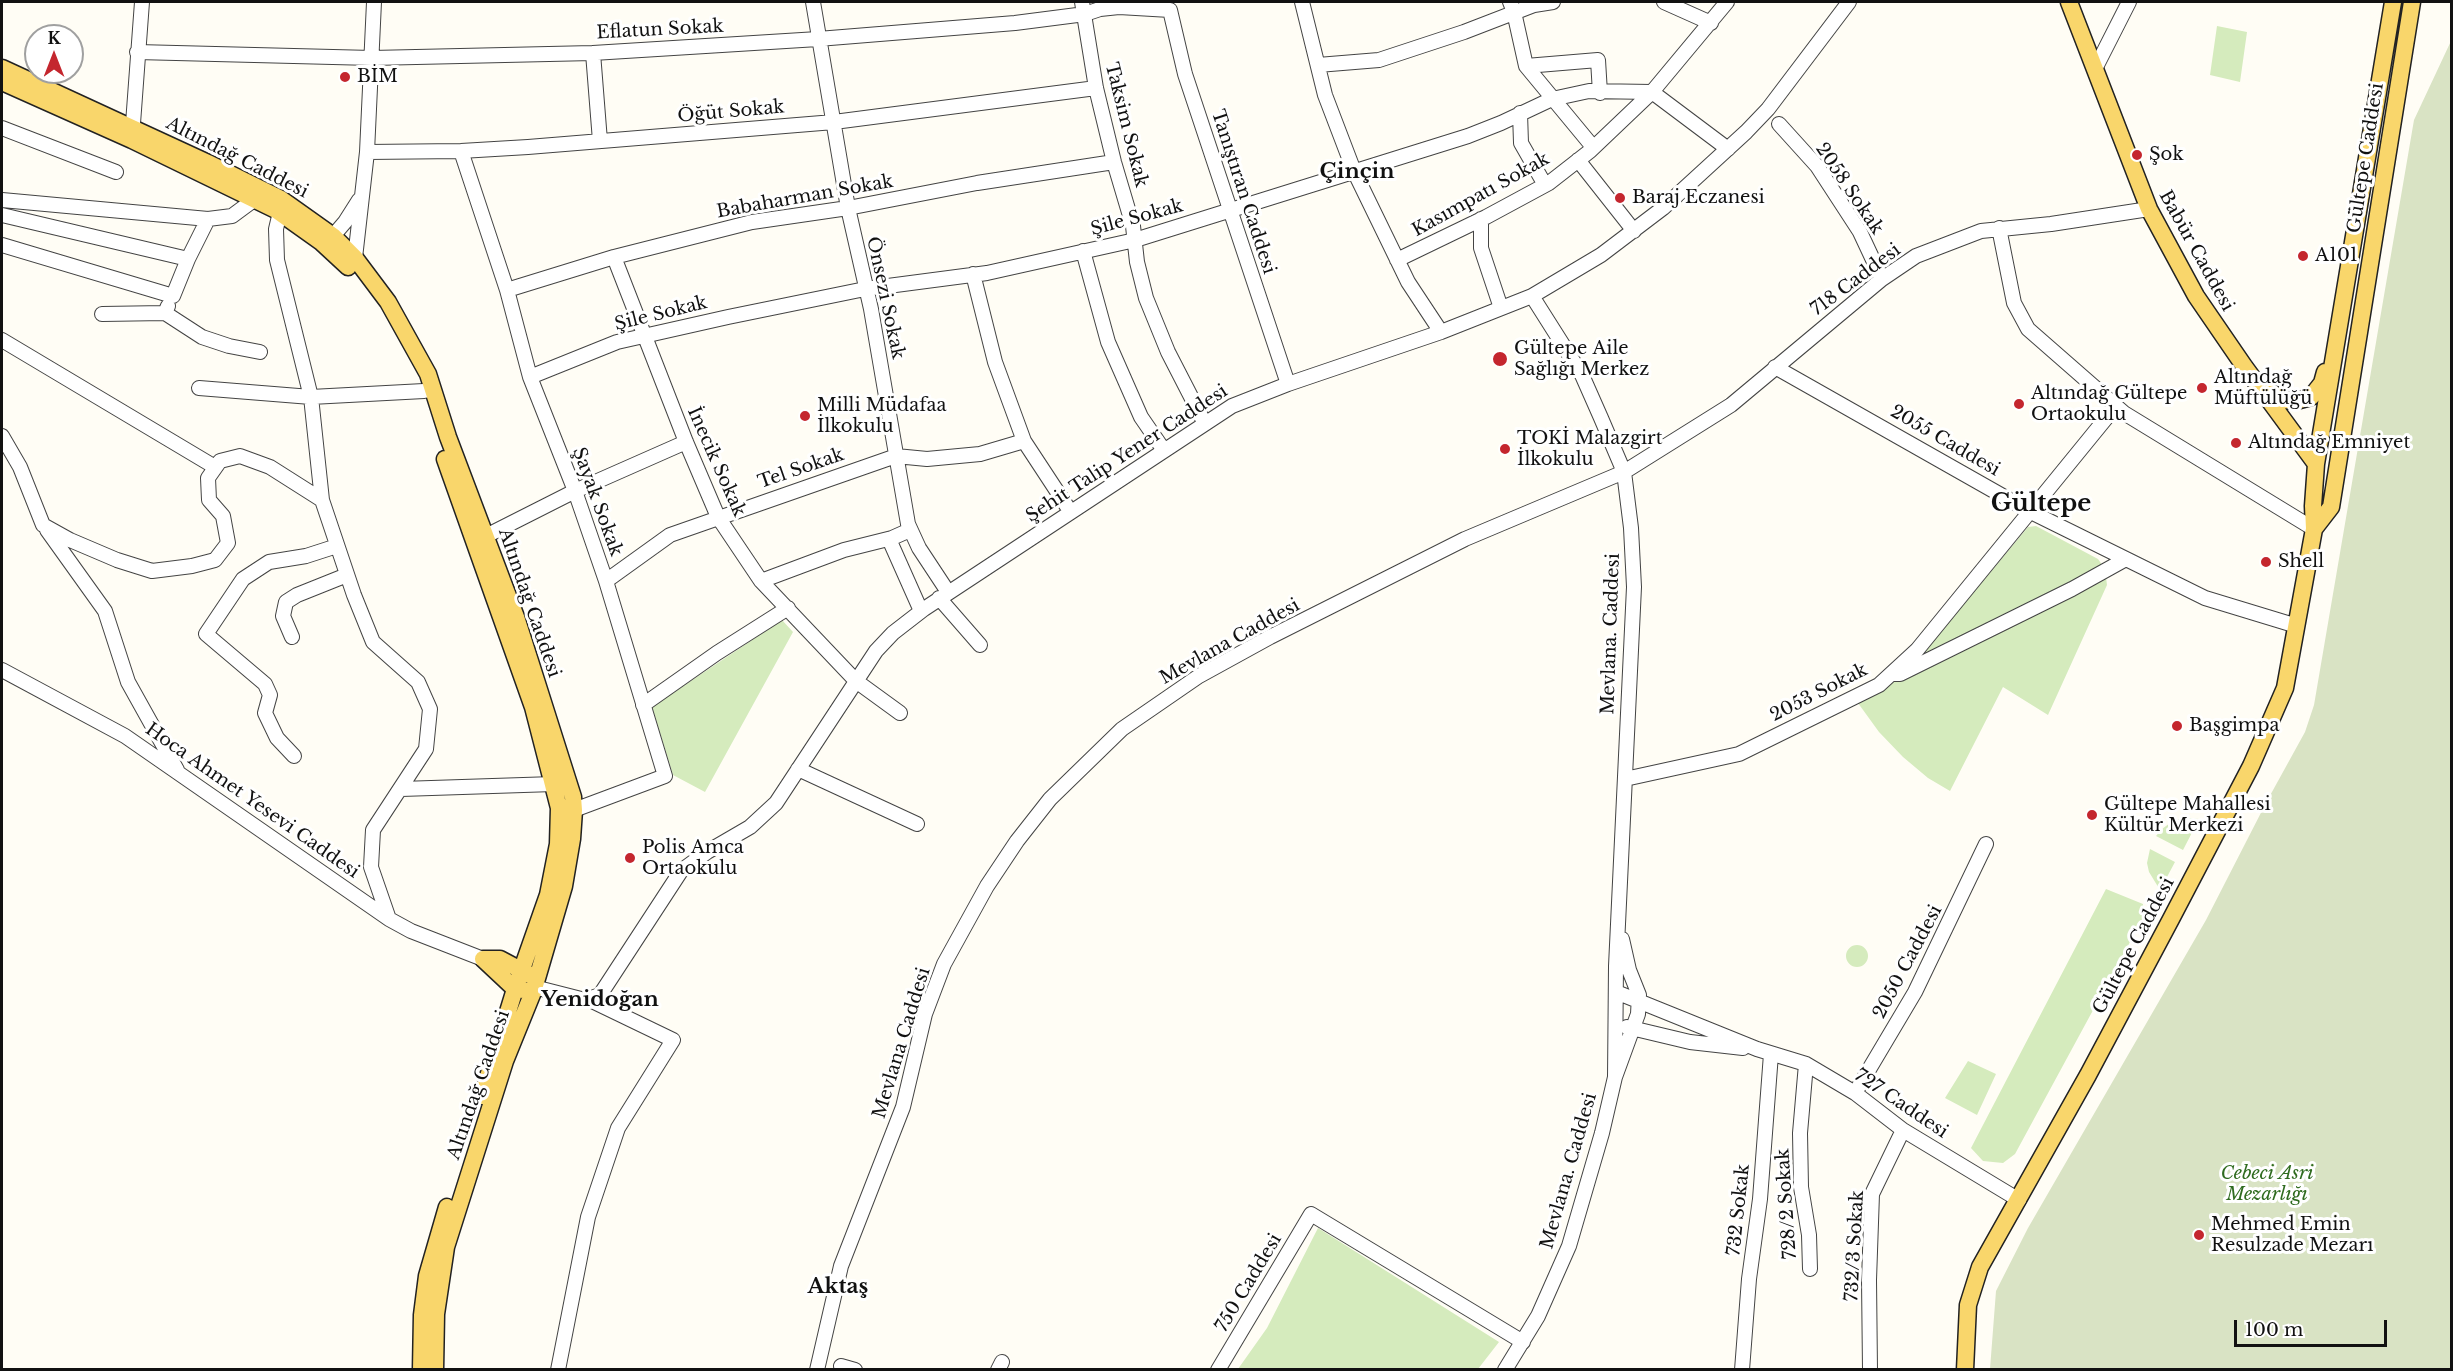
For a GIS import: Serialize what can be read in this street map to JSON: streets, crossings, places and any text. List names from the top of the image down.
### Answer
{
  "streets": {
    "main road": [
      "Altındağ Caddesi",
      "Gültepe Caddesi",
      "Babür Caddesi",
      "Hoca Ahmet Yesevi Caddesi"
    ],
    "street": [
      "Eflatun Sokak",
      "Öğüt Sokak",
      "Taksim Sokak",
      "2058 Sokak",
      "Tanıştıran Caddesi",
      "Kasımpatı Sokak",
      "Babaharman Sokak",
      "Şile Sokak",
      "718 Caddesi",
      "Önsezi Sokak",
      "2055 Caddesi",
      "Şehit Talip Yener Caddesi",
      "İnecik Sokak",
      "Tel Sokak",
      "Şayak Sokak",
      "Mevlana. Caddesi",
      "Mevlana Caddesi",
      "2053 Sokak",
      "2050 Caddesi",
      "727 Caddesi",
      "728/2 Sokak",
      "732 Sokak",
      "732/3 Sokak",
      "750 Caddesi"
    ]
  },
  "crossings": [
    ["Eflatun Sokak", "Taksim Sokak"],
    ["Eflatun Sokak", "Tanıştıran Caddesi"],
    ["Eflatun Sokak", "Önsezi Sokak"],
    ["Öğüt Sokak", "Taksim Sokak"],
    ["Öğüt Sokak", "Önsezi Sokak"],
    ["Öğüt Sokak", "Şayak Sokak"],
    ["Taksim Sokak", "Babaharman Sokak"],
    ["Taksim Sokak", "Şile Sokak"],
    ["Taksim Sokak", "Şehit Talip Yener Caddesi"],
    ["Altındağ Caddesi", "Şayak Sokak"],
    ["Altındağ Caddesi", "Hoca Ahmet Yesevi Caddesi"],
    ["Gültepe Caddesi", "Babür Caddesi"],
    ["Gültepe Caddesi", "2055 Caddesi"],
    ["Gültepe Caddesi", "727 Caddesi"],
    ["2058 Sokak", "718 Caddesi"],
    ["Tanıştıran Caddesi", "Şile Sokak"],
    ["Tanıştıran Caddesi", "Şehit Talip Yener Caddesi"],
    ["Kasımpatı Sokak", "Şile Sokak"],
    ["Babaharman Sokak", "Önsezi Sokak"],
    ["Babaharman Sokak", "İnecik Sokak"],
    ["Babaharman Sokak", "Şayak Sokak"],
    ["Şile Sokak", "Önsezi Sokak"],
    ["Şile Sokak", "İnecik Sokak"],
    ["Şile Sokak", "Şayak Sokak"],
    ["Babür Caddesi", "718 Caddesi"],
    ["718 Caddesi", "2055 Caddesi"],
    ["718 Caddesi", "Mevlana. Caddesi"],
    ["718 Caddesi", "Mevlana Caddesi"],
    ["Önsezi Sokak", "Şehit Talip Yener Caddesi"],
    ["Önsezi Sokak", "Tel Sokak"],
    ["2055 Caddesi", "2053 Sokak"],
    ["Şehit Talip Yener Caddesi", "İnecik Sokak"],
    ["Şehit Talip Yener Caddesi", "Mevlana. Caddesi"],
    ["İnecik Sokak", "Tel Sokak"],
    ["Tel Sokak", "Şayak Sokak"],
    ["Mevlana. Caddesi", "Mevlana Caddesi"],
    ["Mevlana. Caddesi", "2053 Sokak"],
    ["Mevlana. Caddesi", "727 Caddesi"],
    ["Mevlana. Caddesi", "750 Caddesi"],
    ["2050 Caddesi", "727 Caddesi"],
    ["727 Caddesi", "728/2 Sokak"],
    ["727 Caddesi", "732 Sokak"],
    ["727 Caddesi", "732/3 Sokak"]
  ],
  "districts": [
    "Çinçin",
    "Gültepe",
    "Yenidoğan",
    "Aktaş"
  ],
  "parks": ["Cebeci Asri Mezarlığı"],
  "places": [
    "BİM",
    "Şok",
    "Baraj Eczanesi",
    "A101",
    "Gültepe Aile Sağlığı Merkez",
    "Altındağ Müftülüğü",
    "Altındağ Gültepe Ortaokulu",
    "Milli Müdafaa İlkokulu",
    "Altındağ Emniyet",
    "TOKİ Malazgirt İlkokulu",
    "Shell",
    "Başgimpa",
    "Gültepe Mahallesi Kültür Merkezi",
    "Polis Amca Ortaokulu",
    "Mehmed Emin Resulzade Mezarı"
  ],
  "scale_bar": "100 m",
  "north": "top"
}
